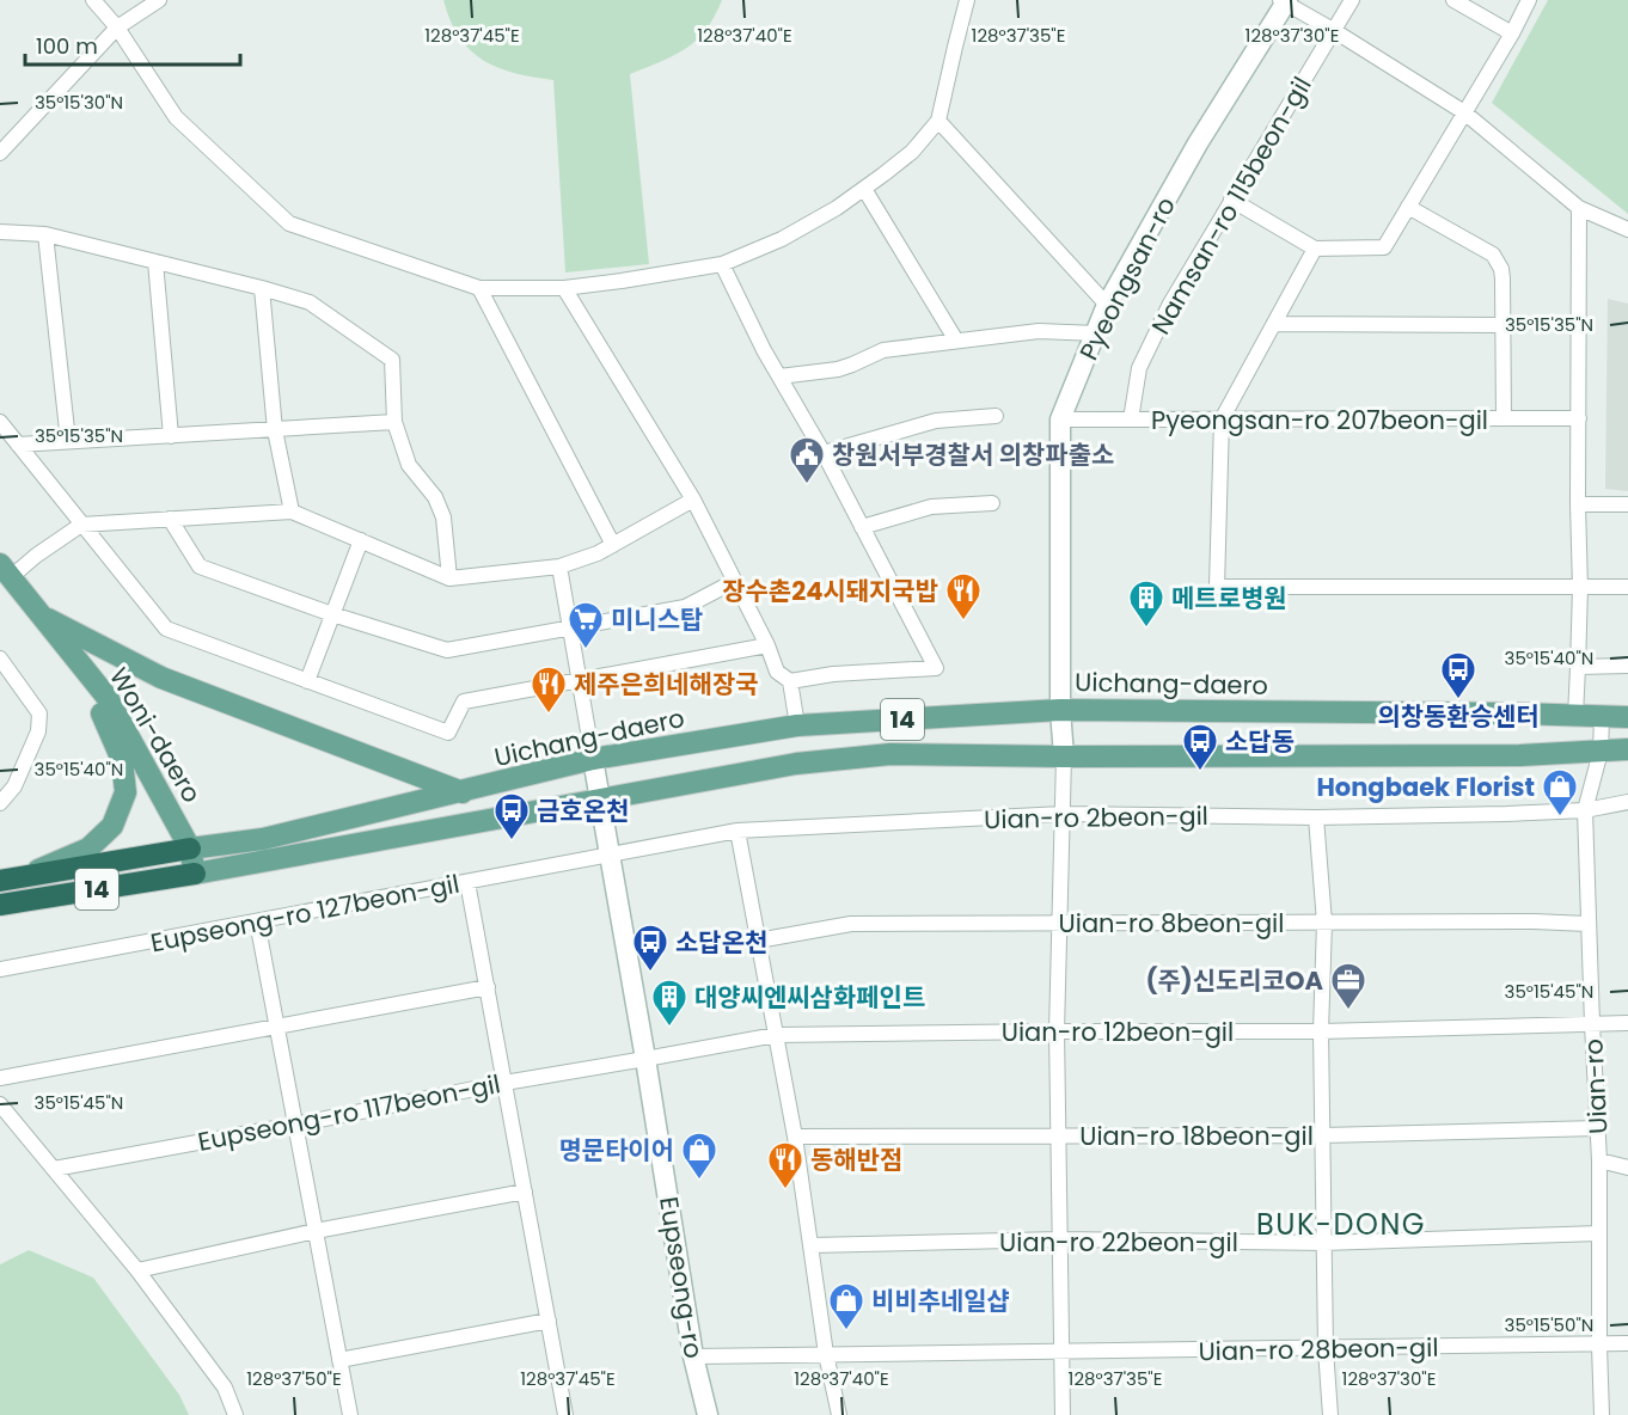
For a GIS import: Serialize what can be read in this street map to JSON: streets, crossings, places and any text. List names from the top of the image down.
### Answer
{
  "streets": {
    "highway": ["Uichang-daero", "14"],
    "main road": ["Pyeongsan-ro", "Woni-daero", "Eupseong-ro"],
    "street": [
      "Namsan-ro 115beon-gil",
      "Pyeongsan-ro 207beon-gil",
      "Uian-ro 2beon-gil",
      "Eupseong-ro 127beon-gil",
      "Uian-ro 8beon-gil",
      "Uian-ro 12beon-gil",
      "Uian-ro",
      "Eupseong-ro 117beon-gil",
      "Uian-ro 18beon-gil",
      "Uian-ro 22beon-gil",
      "Uian-ro 28beon-gil"
    ]
  },
  "crossings": [
    ["Namsan-ro 115beon-gil", "Pyeongsan-ro 207beon-gil"],
    ["Pyeongsan-ro", "Pyeongsan-ro 207beon-gil"],
    ["Pyeongsan-ro", "Uichang-daero"],
    ["Pyeongsan-ro", "14"],
    ["Uichang-daero", "Woni-daero"],
    ["Uichang-daero", "Uian-ro"],
    ["Uichang-daero", "Eupseong-ro"],
    ["14", "Woni-daero"],
    ["14", "Uian-ro"],
    ["14", "Eupseong-ro"],
    ["Uian-ro 2beon-gil", "Eupseong-ro 127beon-gil"],
    ["Uian-ro 2beon-gil", "Uian-ro"],
    ["Uian-ro 2beon-gil", "Eupseong-ro"],
    ["Eupseong-ro 127beon-gil", "Eupseong-ro"],
    ["Uian-ro 8beon-gil", "Uian-ro"],
    ["Uian-ro 12beon-gil", "Uian-ro"],
    ["Uian-ro 12beon-gil", "Eupseong-ro 117beon-gil"],
    ["Uian-ro 12beon-gil", "Eupseong-ro"],
    ["Uian-ro", "Uian-ro 18beon-gil"],
    ["Uian-ro", "Uian-ro 22beon-gil"],
    ["Uian-ro", "Uian-ro 28beon-gil"],
    ["Eupseong-ro 117beon-gil", "Eupseong-ro"],
    ["Eupseong-ro", "Uian-ro 28beon-gil"]
  ],
  "districts": ["BUK-DONG"],
  "places": {
    "public building": ["창원서부경찰서 의창파출소"],
    "restaurant": ["장수촌24시돼지국밥", "제주은희네해장국", "동해반점"],
    "building": ["메트로병원", "대양씨엔씨삼화페인트"],
    "supermarket": ["미니스탑"],
    "bus stop": [
      "의창동환승센터",
      "소답동",
      "금호온천",
      "소답온천"
    ],
    "shop": ["Hongbaek Florist", "명문타이어", "비비추네일샵"],
    "office": ["(주)신도리코OA"]
  },
  "scale_bar": "100 m",
  "coordinates": [
    "128°37'45\"E",
    "128°37'40\"E",
    "128°37'35\"E",
    "128°37'30\"E",
    "35°15'30\"N",
    "35°15'35\"N",
    "35°15'40\"N",
    "35°15'45\"N",
    "35°15'50\"N",
    "128°37'50\"E"
  ]
}
